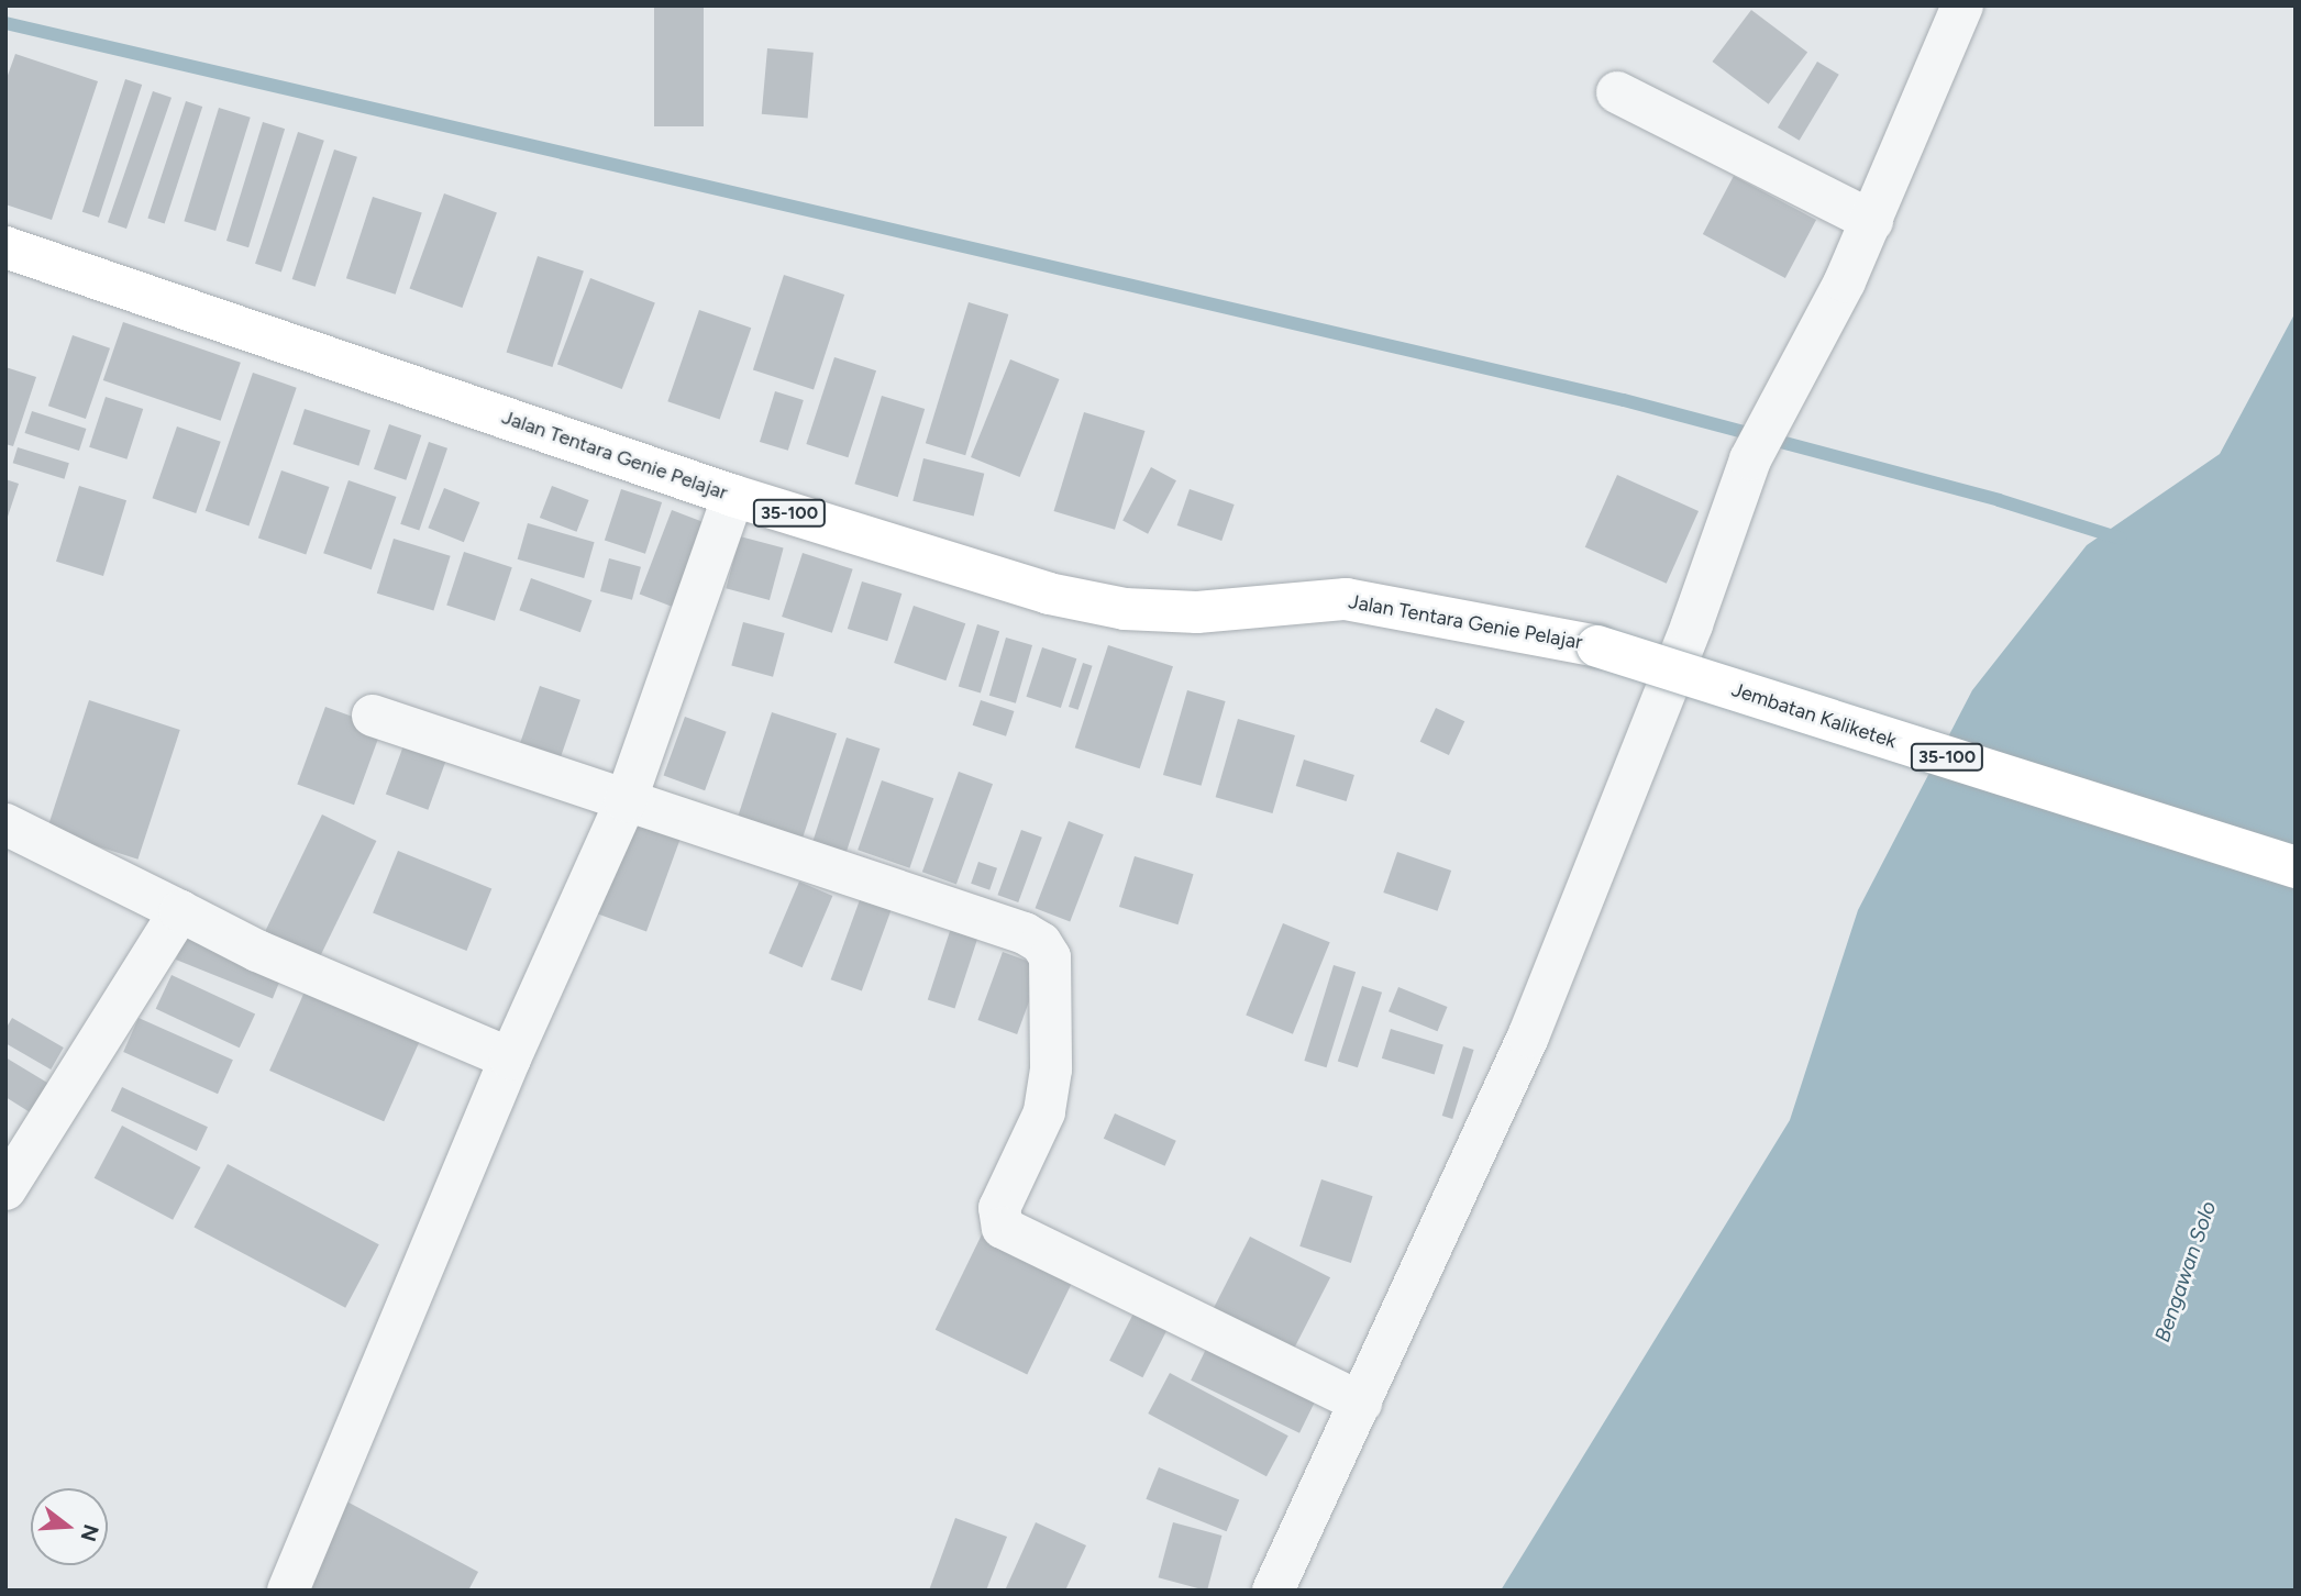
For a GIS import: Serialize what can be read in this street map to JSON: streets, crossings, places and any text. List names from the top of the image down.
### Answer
{
  "streets": {
    "main road": ["Jalan Tentara Genie Pelajar", "35-100", "Jembatan Kaliketek"]
  },
  "crossings": [
    ["Jalan Tentara Genie Pelajar", "Jembatan Kaliketek"]
  ],
  "water": ["Bengawan Solo"],
  "north": "right"
}
